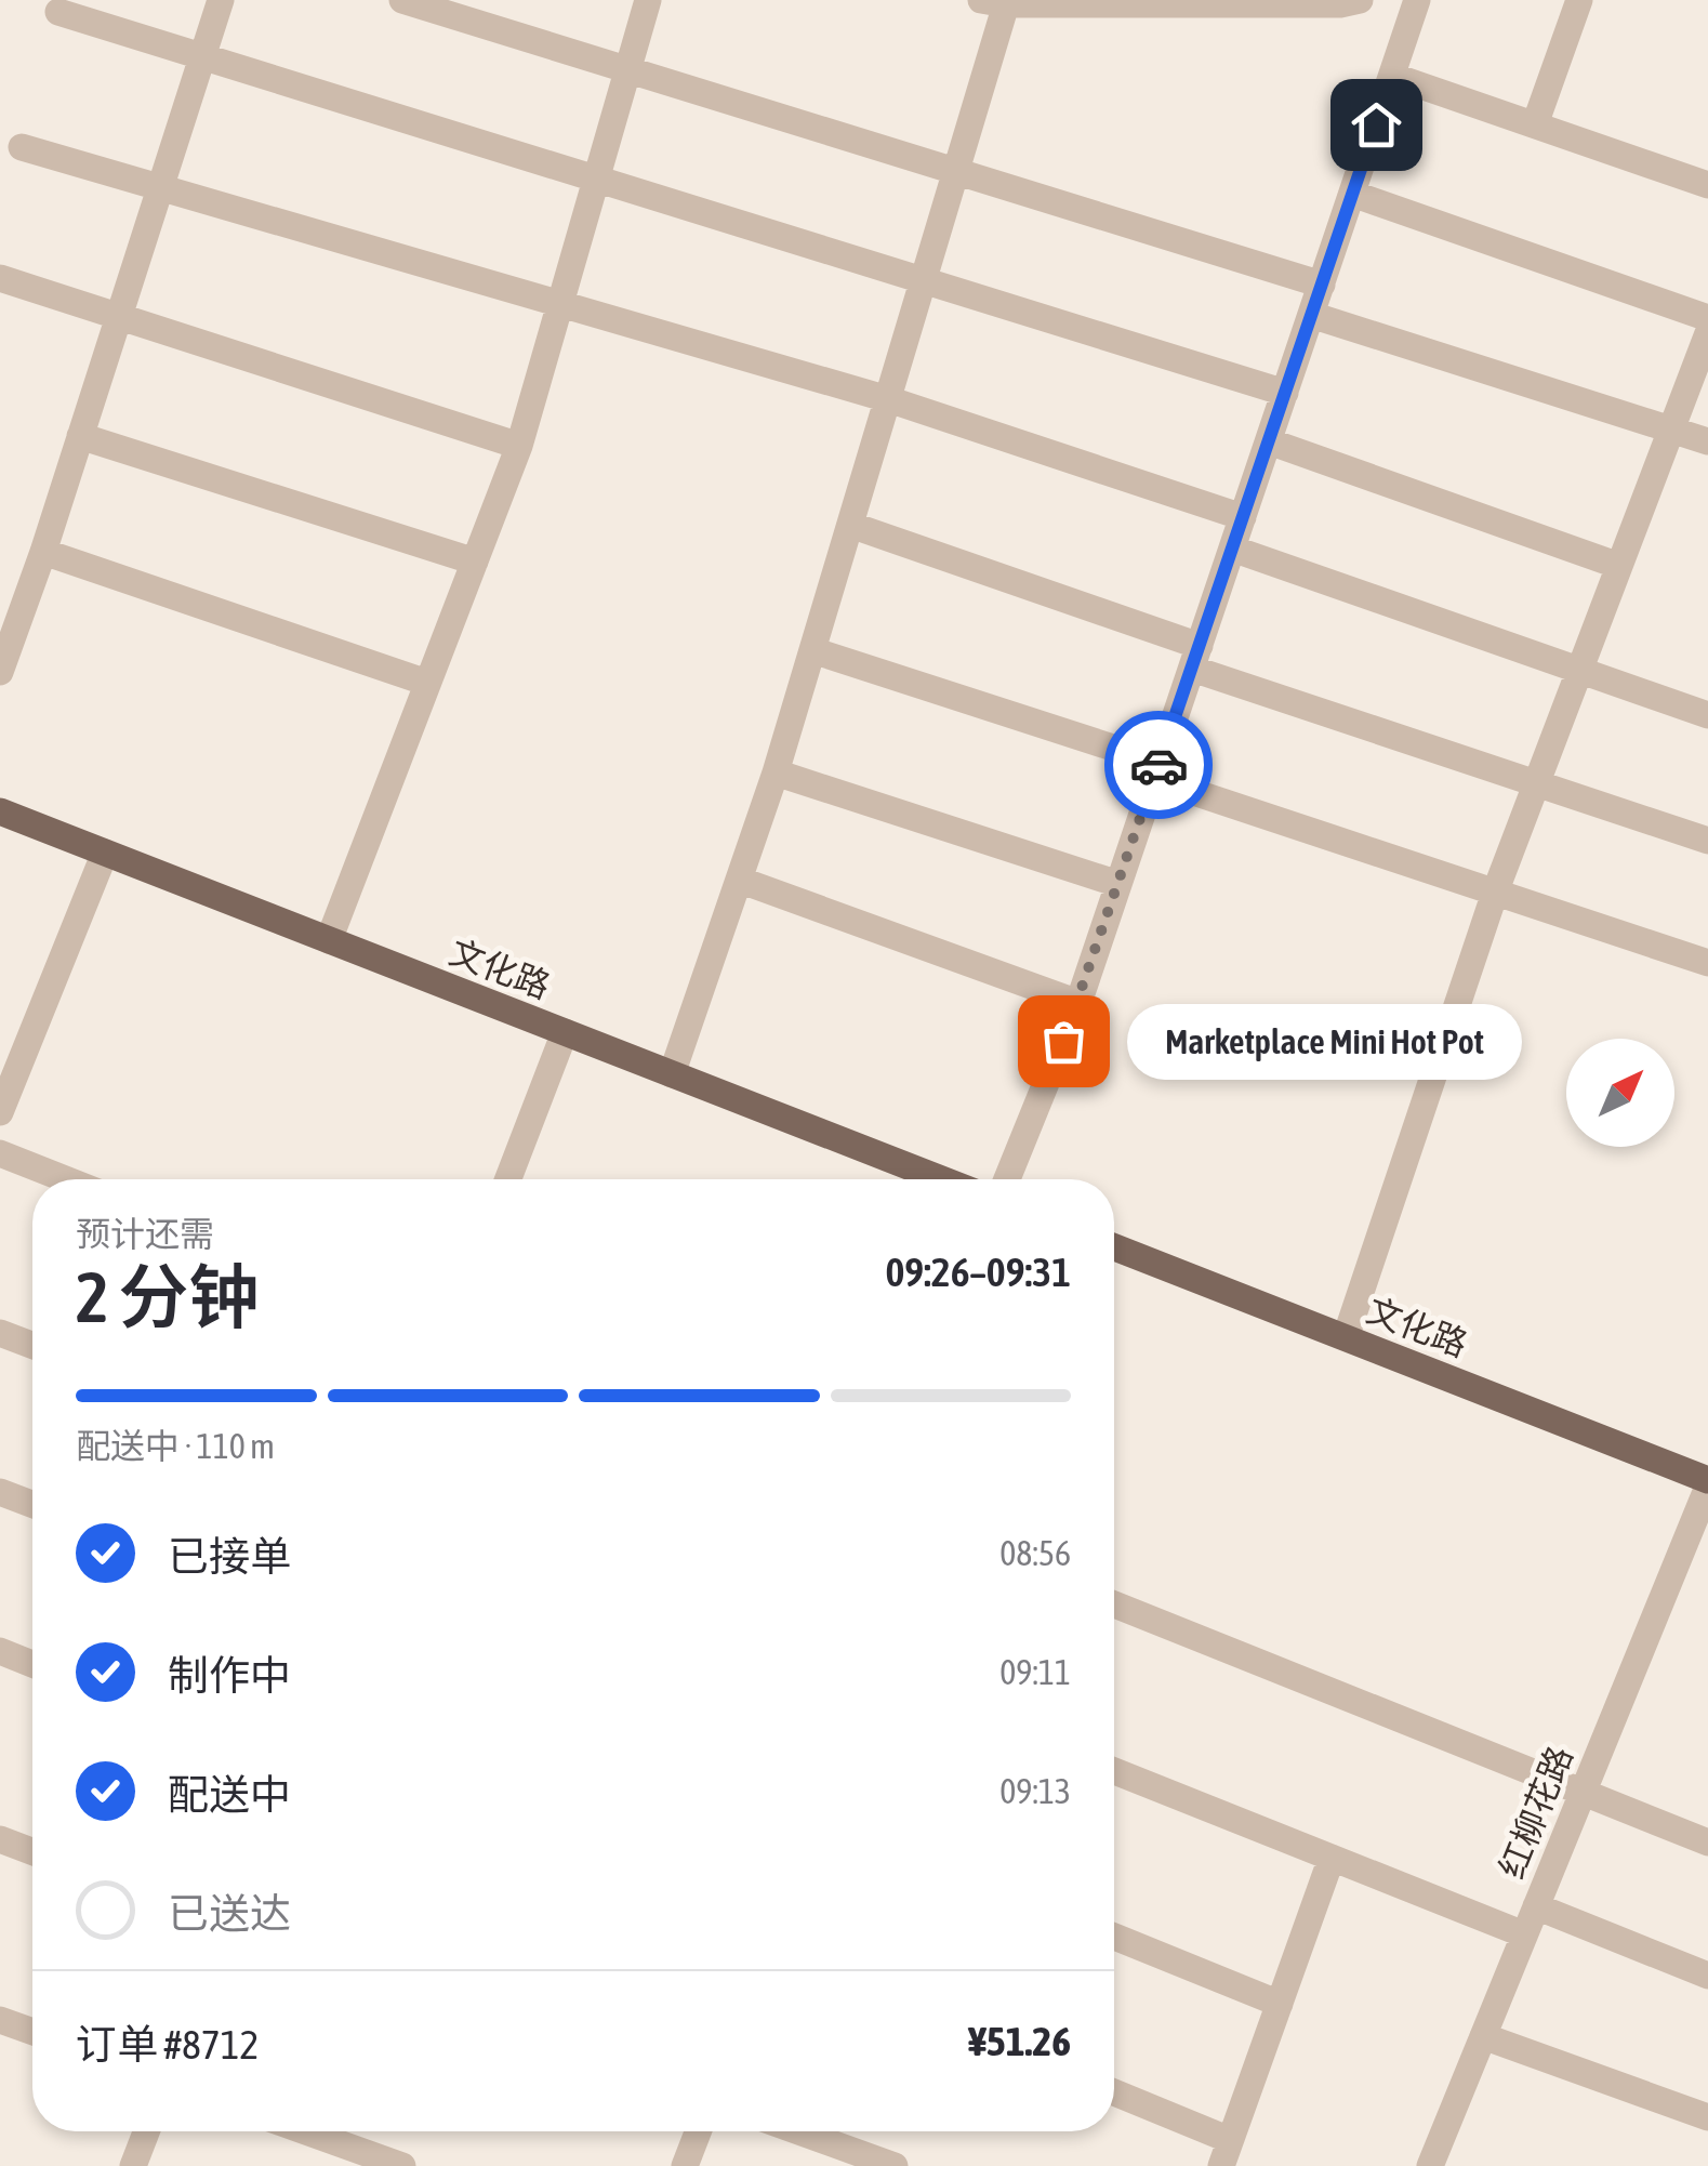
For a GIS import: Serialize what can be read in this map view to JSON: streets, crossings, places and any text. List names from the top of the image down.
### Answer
{
  "streets": {
    "main road": ["文化路"],
    "street": ["红柳花路"]
  },
  "crossings": [
    ["文化路", "红柳花路"]
  ],
  "places": ["Marketplace Mini Hot Pot"],
  "north": "top right",
  "page": {
    "bubble": "Marketplace Mini Hot Pot",
    "heading": ["2 分钟", "预计还需", "09:26–09:31"],
    "panel": ["订单 #8712", "¥51.26"],
    "bar": "配送中 · 110 m",
    "list": [
      ["已接单", "08:56"],
      ["制作中", "09:11"],
      ["配送中", "09:13"],
      "已送达"
    ]
  }
}
